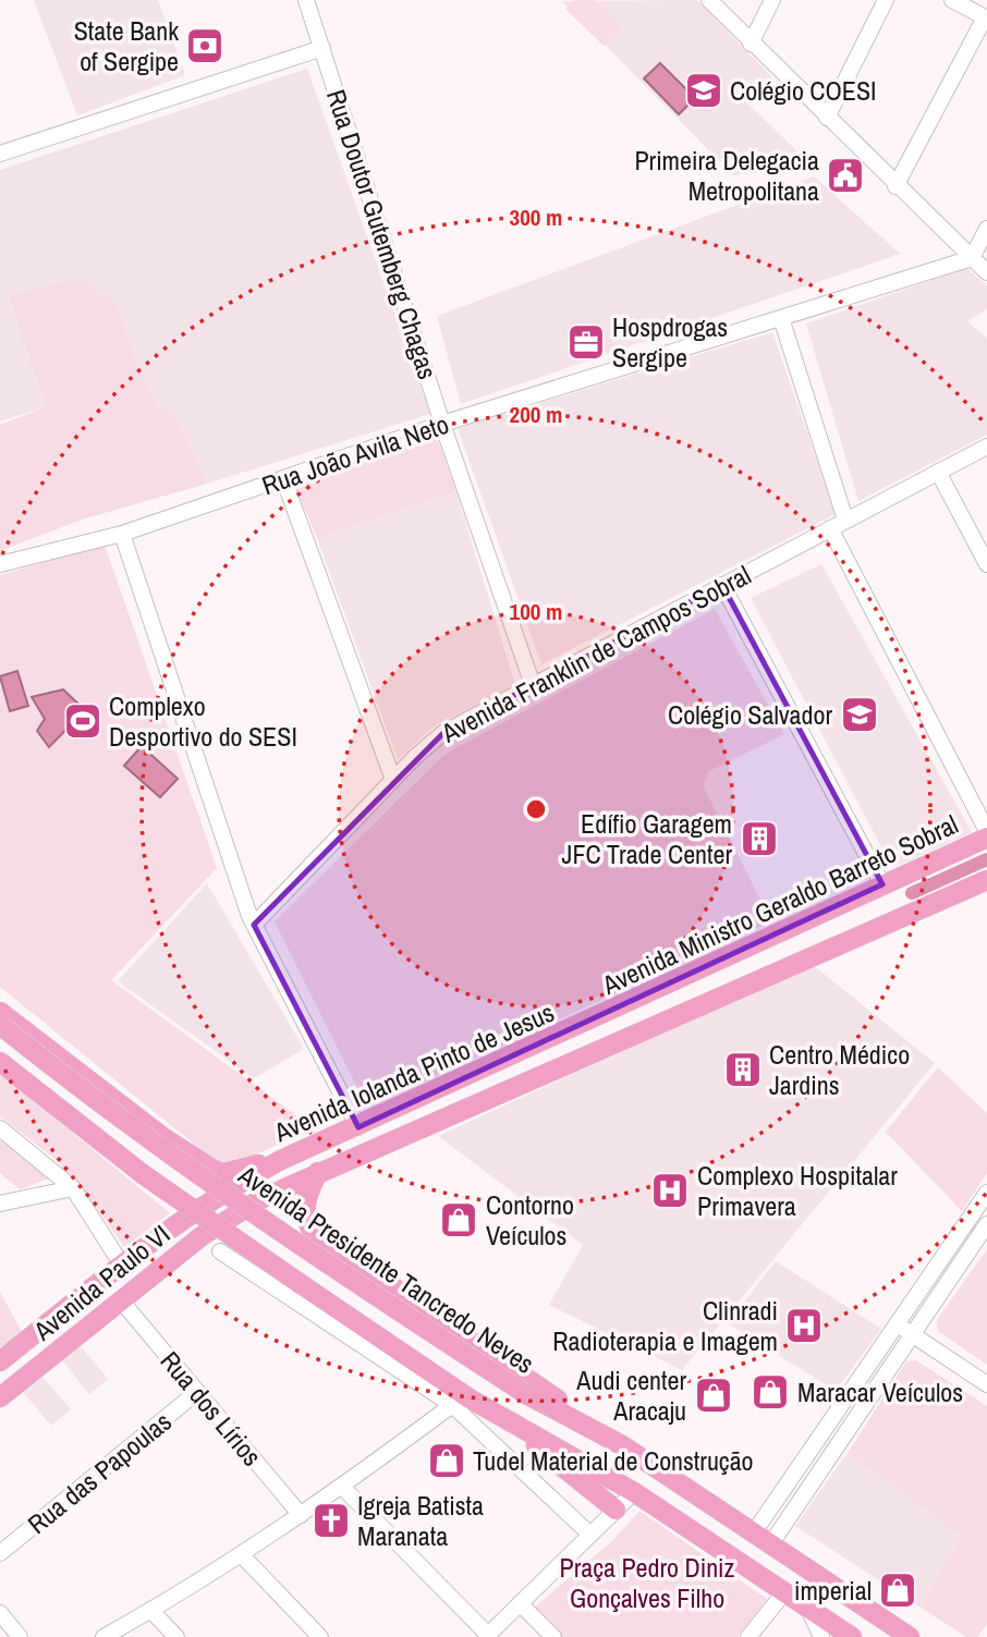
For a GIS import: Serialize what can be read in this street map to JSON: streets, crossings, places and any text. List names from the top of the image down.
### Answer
{
  "streets": {
    "main road": [
      "Avenida Ministro Geraldo Barreto Sobral",
      "Avenida Iolanda Pinto de Jesus",
      "Avenida Presidente Tancredo Neves",
      "Avenida Paulo VI"
    ],
    "street": [
      "Rua Doutor Gutemberg Chagas",
      "Rua João Avila Neto",
      "Avenida Franklin de Campos Sobral",
      "Rua dos Lírios",
      "Rua das Papoulas"
    ]
  },
  "crossings": [
    ["Rua Doutor Gutemberg Chagas", "Rua João Avila Neto"],
    ["Rua Doutor Gutemberg Chagas", "Avenida Franklin de Campos Sobral"],
    ["Avenida Ministro Geraldo Barreto Sobral", "Avenida Iolanda Pinto de Jesus"],
    ["Avenida Iolanda Pinto de Jesus", "Avenida Paulo VI"],
    ["Avenida Paulo VI", "Rua dos Lírios"],
    ["Rua dos Lírios", "Rua das Papoulas"]
  ],
  "parks": ["Praça Pedro Diniz Gonçalves Filho"],
  "places": {
    "bank": ["State Bank of Sergipe"],
    "school or university": ["Colégio COESI", "Colégio Salvador"],
    "public building": ["Primeira Delegacia Metropolitana"],
    "office": ["Hospdrogas Sergipe"],
    "sports": ["Complexo Desportivo do SESI"],
    "building": ["Edífio Garagem JFC Trade Center", "Centro Médico Jardins"],
    "hospital": ["Complexo Hospitalar Primavera", "Clinradi Radioterapia e Imagem"],
    "shop": [
      "Contorno Veículos",
      "Maracar Veículos",
      "Audi center Aracaju",
      "Tudel Material de Construção",
      "imperial"
    ],
    "church": ["Igreja Batista Maranata"]
  },
  "rings": ["300 m", "200 m", "100 m"]
}
